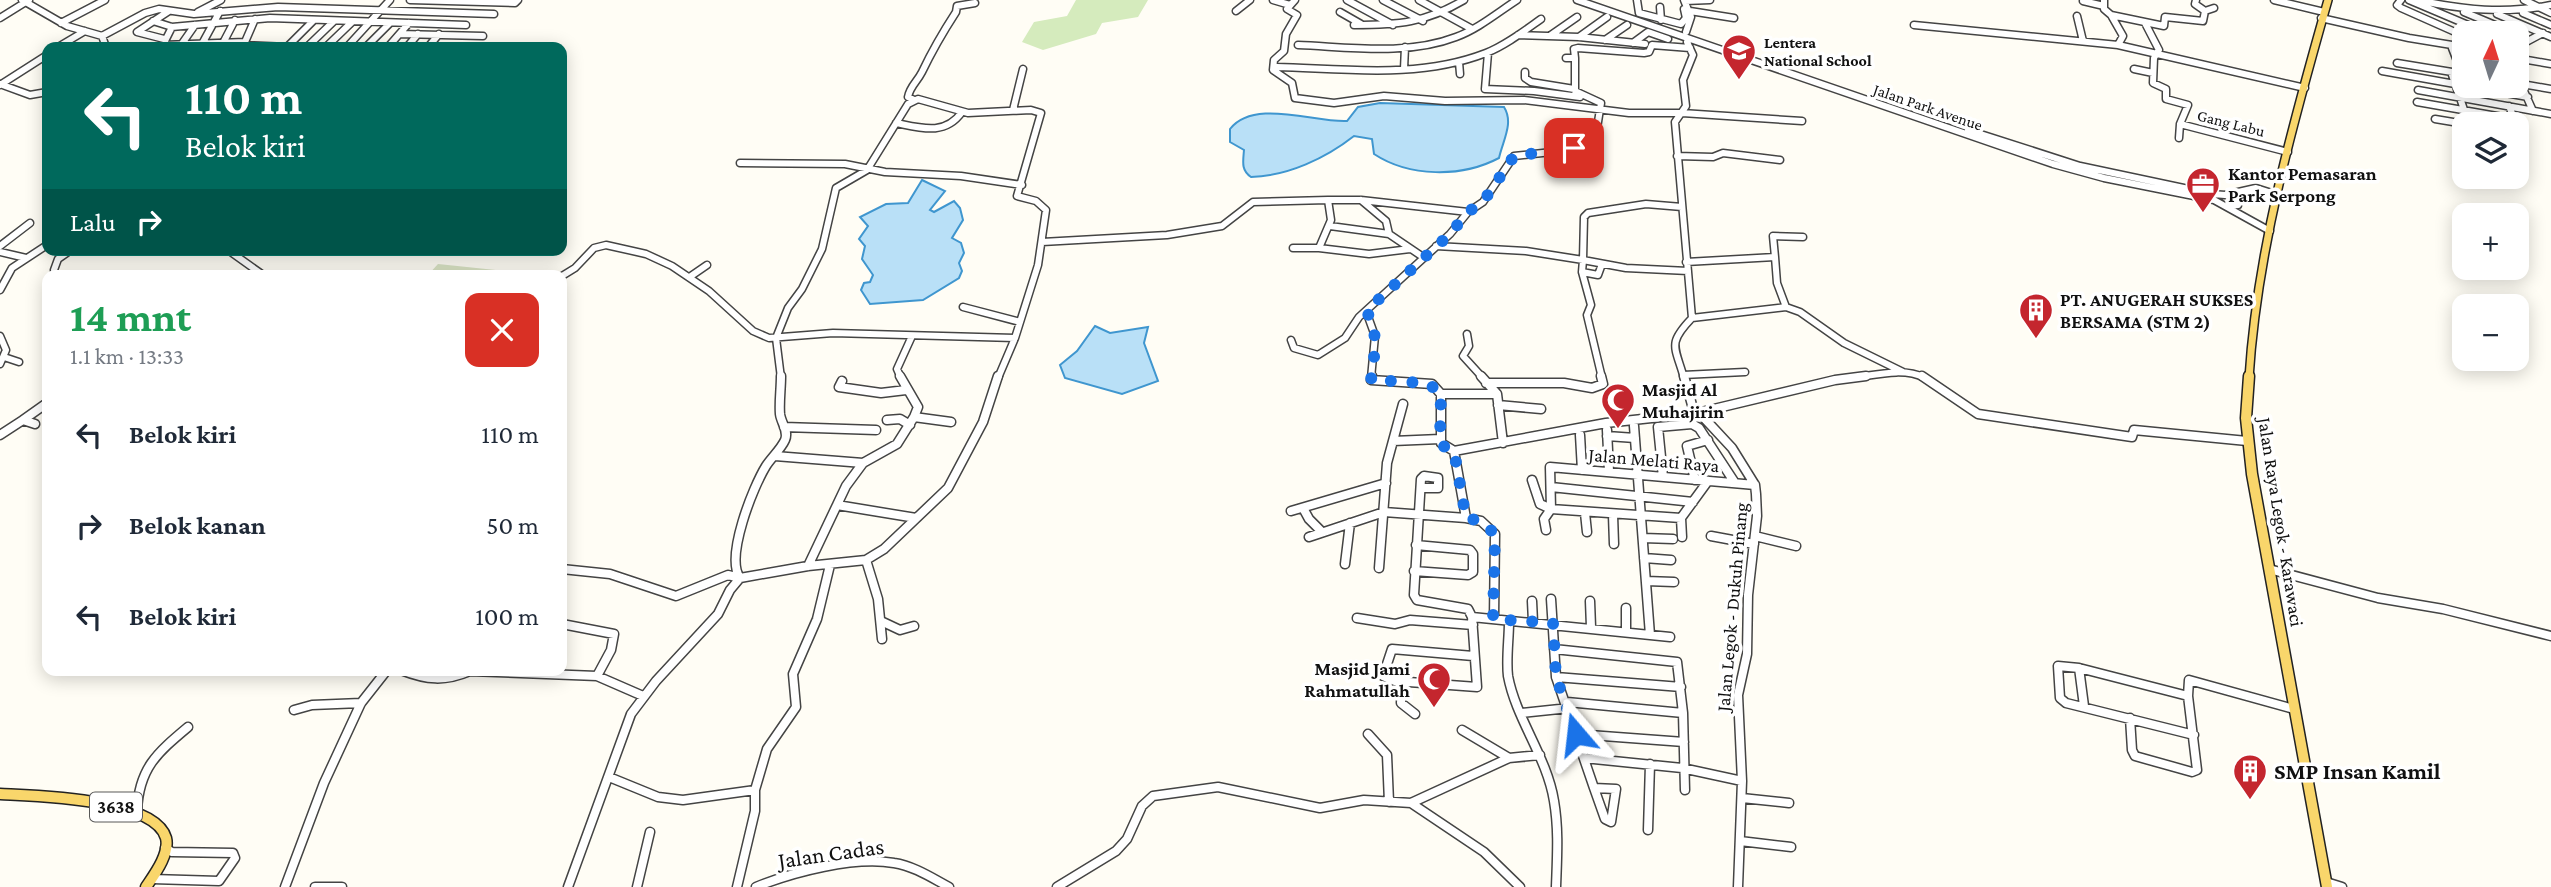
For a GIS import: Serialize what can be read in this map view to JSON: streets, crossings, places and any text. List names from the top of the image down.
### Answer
{
  "streets": {
    "main road": ["Jalan Raya Legok - Karawaci", "3638"],
    "street": [
      "Jalan Park Avenue",
      "Gang Labu",
      "Jalan Melati Raya",
      "Jalan Legok - Dukuh Pinang",
      "Jalan Cadas"
    ]
  },
  "crossings": [
    ["Jalan Park Avenue", "Jalan Raya Legok - Karawaci"],
    ["Gang Labu", "Jalan Raya Legok - Karawaci"],
    ["Jalan Melati Raya", "Jalan Legok - Dukuh Pinang"]
  ],
  "places": {
    "school or university": ["Lentera National School"],
    "office": ["Kantor Pemasaran Park Serpong"],
    "building": ["PT. ANUGERAH SUKSES BERSAMA (STM 2)", "SMP Insan Kamil"],
    "mosque": ["Masjid Al Muhajirin", "Masjid Jami Rahmatullah"]
  },
  "north": "top",
  "page": {
    "map_buttons": ["+", "−"],
    "turn": ["110 m", "Belok kiri"],
    "then": "Lalu",
    "heading": ["14 mnt", "1.1 km · 13:33"],
    "list": [
      {
        "name": "Belok kiri",
        "value": "110 m"
      },
      {
        "name": "Belok kanan",
        "value": "50 m"
      },
      {
        "name": "Belok kiri",
        "value": "100 m"
      }
    ]
  }
}
